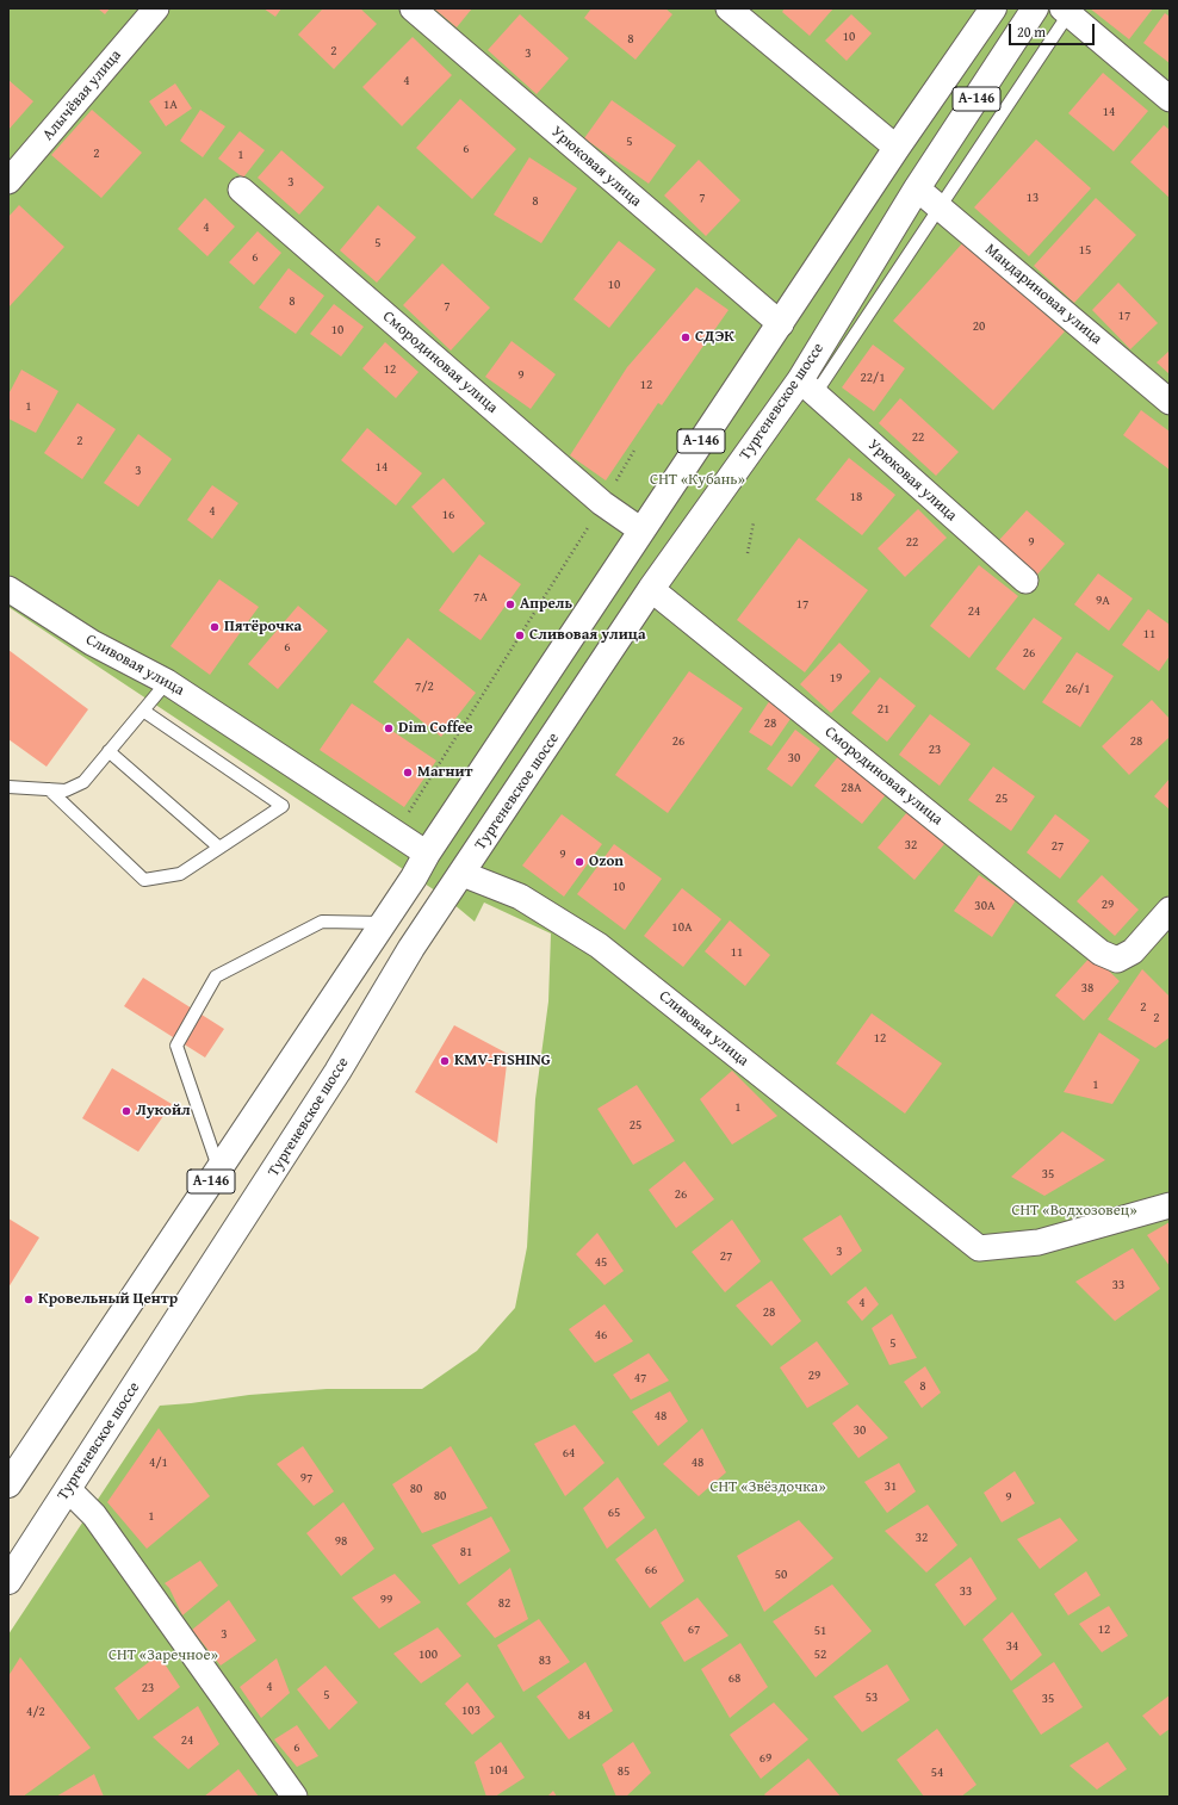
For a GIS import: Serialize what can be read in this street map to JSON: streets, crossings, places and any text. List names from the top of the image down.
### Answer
{
  "streets": {
    "highway": ["А-146", "Тургеневское шоссе"],
    "street": [
      "Алычёвая улица",
      "Урюковая улица",
      "Мандариновая улица",
      "Смородиновая улица",
      "Сливовая улица"
    ]
  },
  "crossings": [
    ["А-146", "Урюковая улица"],
    ["А-146", "Смородиновая улица"],
    ["А-146", "Сливовая улица"],
    ["Урюковая улица", "Тургеневское шоссе"],
    ["Мандариновая улица", "Тургеневское шоссе"],
    ["Смородиновая улица", "Тургеневское шоссе"],
    ["Тургеневское шоссе", "Сливовая улица"]
  ],
  "parks": [
    "СНТ «Кубань»",
    "СНТ «Водхозовец»",
    "СНТ «Звёздочка»",
    "СНТ «Заречное»"
  ],
  "places": [
    "СДЭК",
    "Апрель",
    "Пятёрочка",
    "Сливовая улица",
    "Dim Coffee",
    "Магнит",
    "Ozon",
    "KMV-FISHING",
    "Лукойл",
    "Кровельный Центр"
  ],
  "house_numbers": [
    "10",
    "8",
    "2",
    "3",
    "4",
    "1А",
    "14",
    "5",
    "6",
    "2",
    "1",
    "3",
    "7",
    "13",
    "8",
    "4",
    "5",
    "15",
    "6",
    "10",
    "8",
    "7",
    "17",
    "20",
    "10",
    "12",
    "9",
    "22/1",
    "12",
    "1",
    "22",
    "2",
    "14",
    "3",
    "18",
    "4",
    "16",
    "22",
    "9",
    "7А",
    "9А",
    "17",
    "24",
    "11",
    "6",
    "26",
    "19",
    "7/2",
    "26/1",
    "21",
    "28",
    "26",
    "28",
    "23",
    "30",
    "28А",
    "25",
    "32",
    "27",
    "9",
    "10",
    "29",
    "30А",
    "10А",
    "11",
    "38",
    "2",
    "2",
    "12",
    "1",
    "1",
    "25",
    "35",
    "26",
    "3",
    "27",
    "45",
    "33",
    "4",
    "28",
    "46",
    "5",
    "29",
    "47",
    "8",
    "48",
    "30",
    "64",
    "4/1",
    "48",
    "97",
    "31",
    "80",
    "80",
    "9",
    "65",
    "1",
    "32",
    "98",
    "81",
    "66",
    "50",
    "33",
    "99",
    "82",
    "67",
    "12",
    "51",
    "3",
    "34",
    "100",
    "52",
    "83",
    "68",
    "4",
    "23",
    "5",
    "53",
    "35",
    "103",
    "4/2",
    "84",
    "24",
    "6",
    "69",
    "104",
    "85",
    "54"
  ],
  "scale_bar": "20 m"
}
